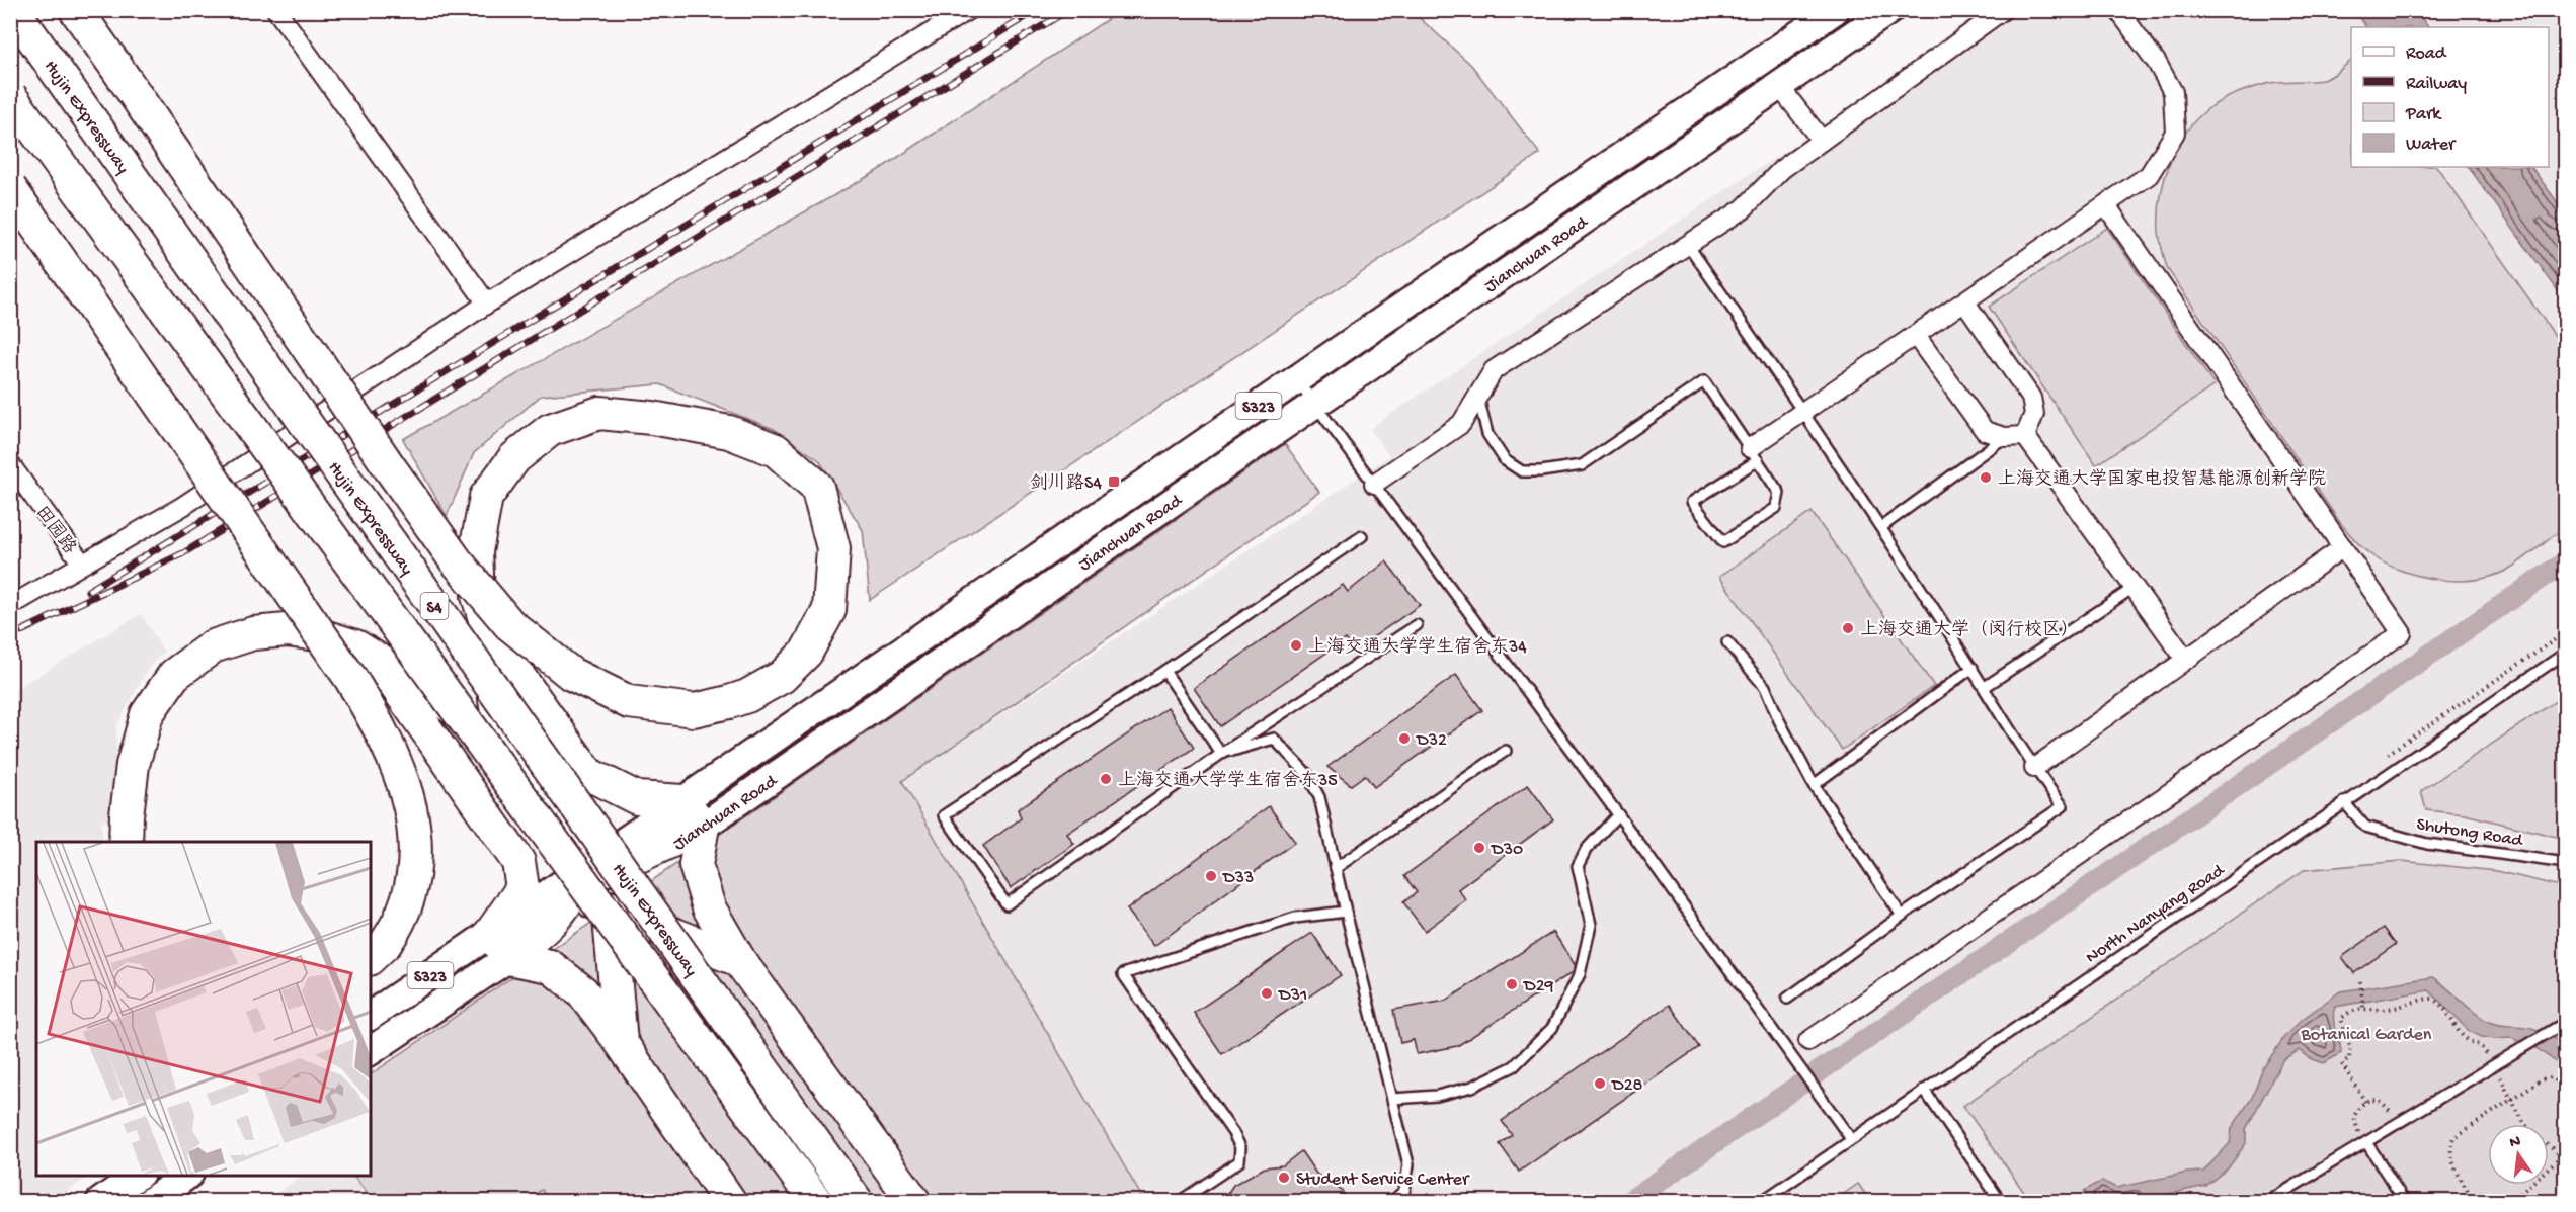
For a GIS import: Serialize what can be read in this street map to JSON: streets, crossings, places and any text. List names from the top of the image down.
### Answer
{
  "streets": {
    "highway": ["Hujin Expressway", "S4"],
    "main road": ["Jianchuan Road", "S323"],
    "street": ["田园路"],
    "lane": ["Shutong Road", "North Nanyang Road"]
  },
  "crossings": [
    ["Shutong Road", "North Nanyang Road"]
  ],
  "parks": ["Botanical Garden"],
  "places": {
    "other": [
      "上海交通大学国家电投智慧能源创新学院",
      "上海交通大学（闵行校区）",
      "上海交通大学学生宿舍东34",
      "D32",
      "上海交通大学学生宿舍东35",
      "D30",
      "D33",
      "D29",
      "D31",
      "D28",
      "Student Service Center"
    ],
    "transit": ["剑川路S4"]
  },
  "legend": [
    "Road",
    "Railway",
    "Park",
    "Water"
  ],
  "north": "top"
}
